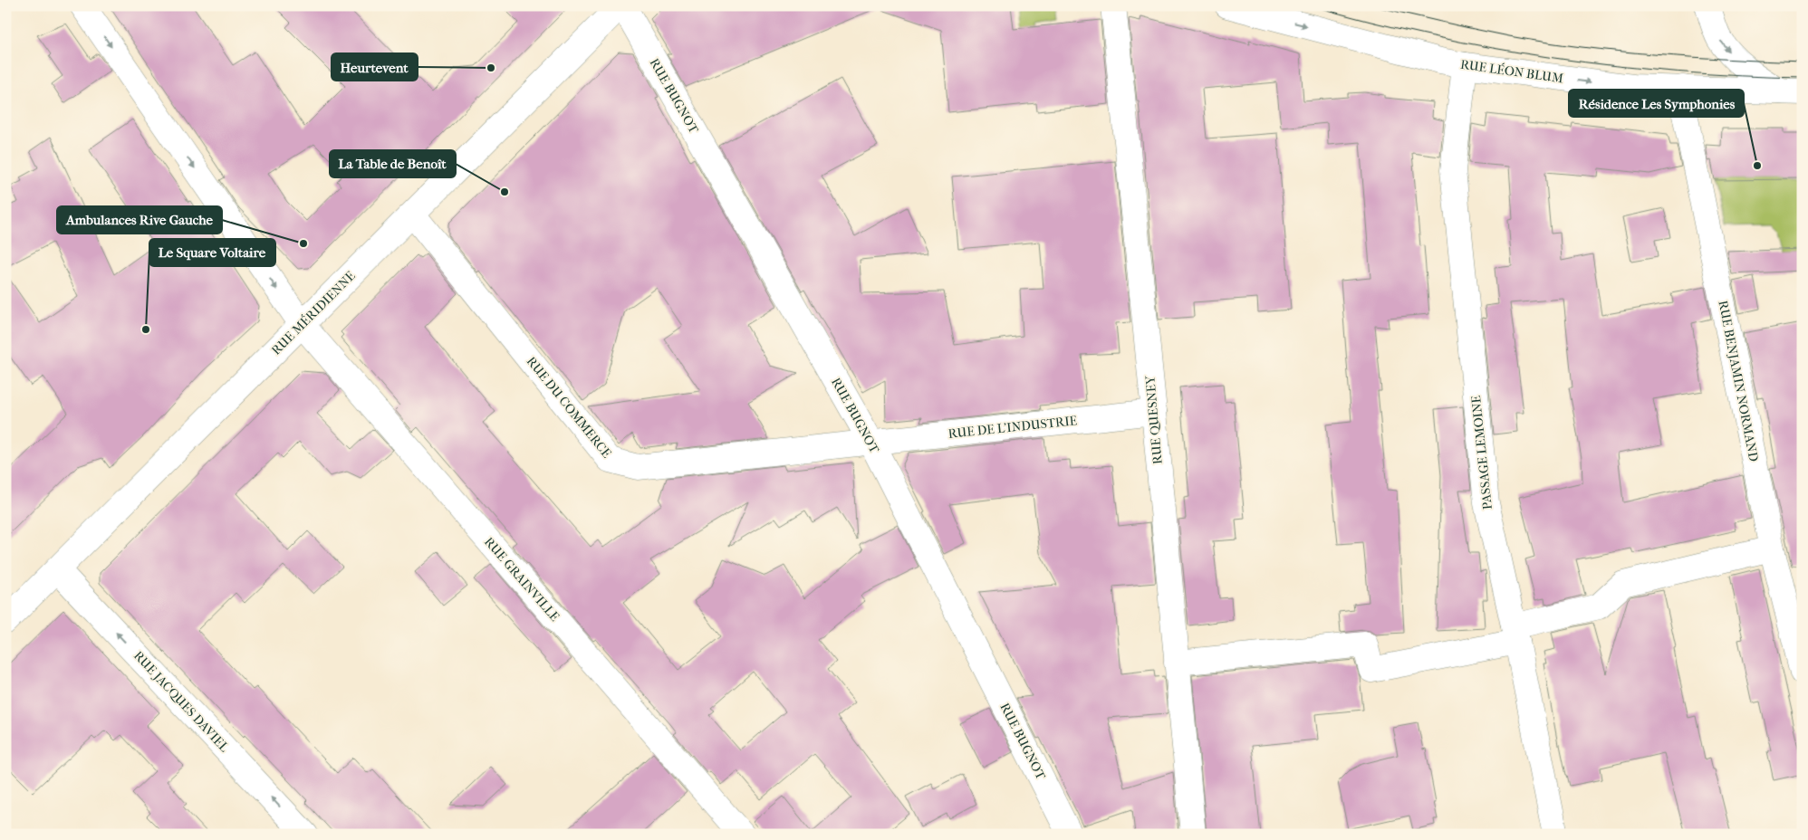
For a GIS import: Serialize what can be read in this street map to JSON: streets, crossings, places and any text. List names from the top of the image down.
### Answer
{
  "streets": {
    "street": [
      "RUE LÉON BLUM",
      "RUE BUGNOT",
      "RUE MÉRIDIENNE",
      "RUE BENJAMIN NORMAND",
      "RUE DU COMMERCE",
      "RUE QUESNEY",
      "RUE DE L'INDUSTRIE",
      "PASSAGE LEMOINE",
      "RUE GRAINVILLE",
      "RUE JACQUES DAVIEL"
    ]
  },
  "crossings": [
    ["RUE LÉON BLUM", "RUE BENJAMIN NORMAND"],
    ["RUE LÉON BLUM", "PASSAGE LEMOINE"],
    ["RUE BUGNOT", "RUE MÉRIDIENNE"],
    ["RUE BUGNOT", "RUE DU COMMERCE"],
    ["RUE BUGNOT", "RUE DE L'INDUSTRIE"],
    ["RUE MÉRIDIENNE", "RUE DU COMMERCE"],
    ["RUE MÉRIDIENNE", "RUE GRAINVILLE"],
    ["RUE MÉRIDIENNE", "RUE JACQUES DAVIEL"],
    ["RUE DU COMMERCE", "RUE DE L'INDUSTRIE"],
    ["RUE QUESNEY", "RUE DE L'INDUSTRIE"]
  ],
  "one_way": ["RUE LÉON BLUM", "RUE GRAINVILLE", "RUE JACQUES DAVIEL"],
  "places": [
    "Heurtevent",
    "Résidence Les Symphonies",
    "La Table de Benoît",
    "Ambulances Rive Gauche",
    "Le Square Voltaire"
  ]
}
